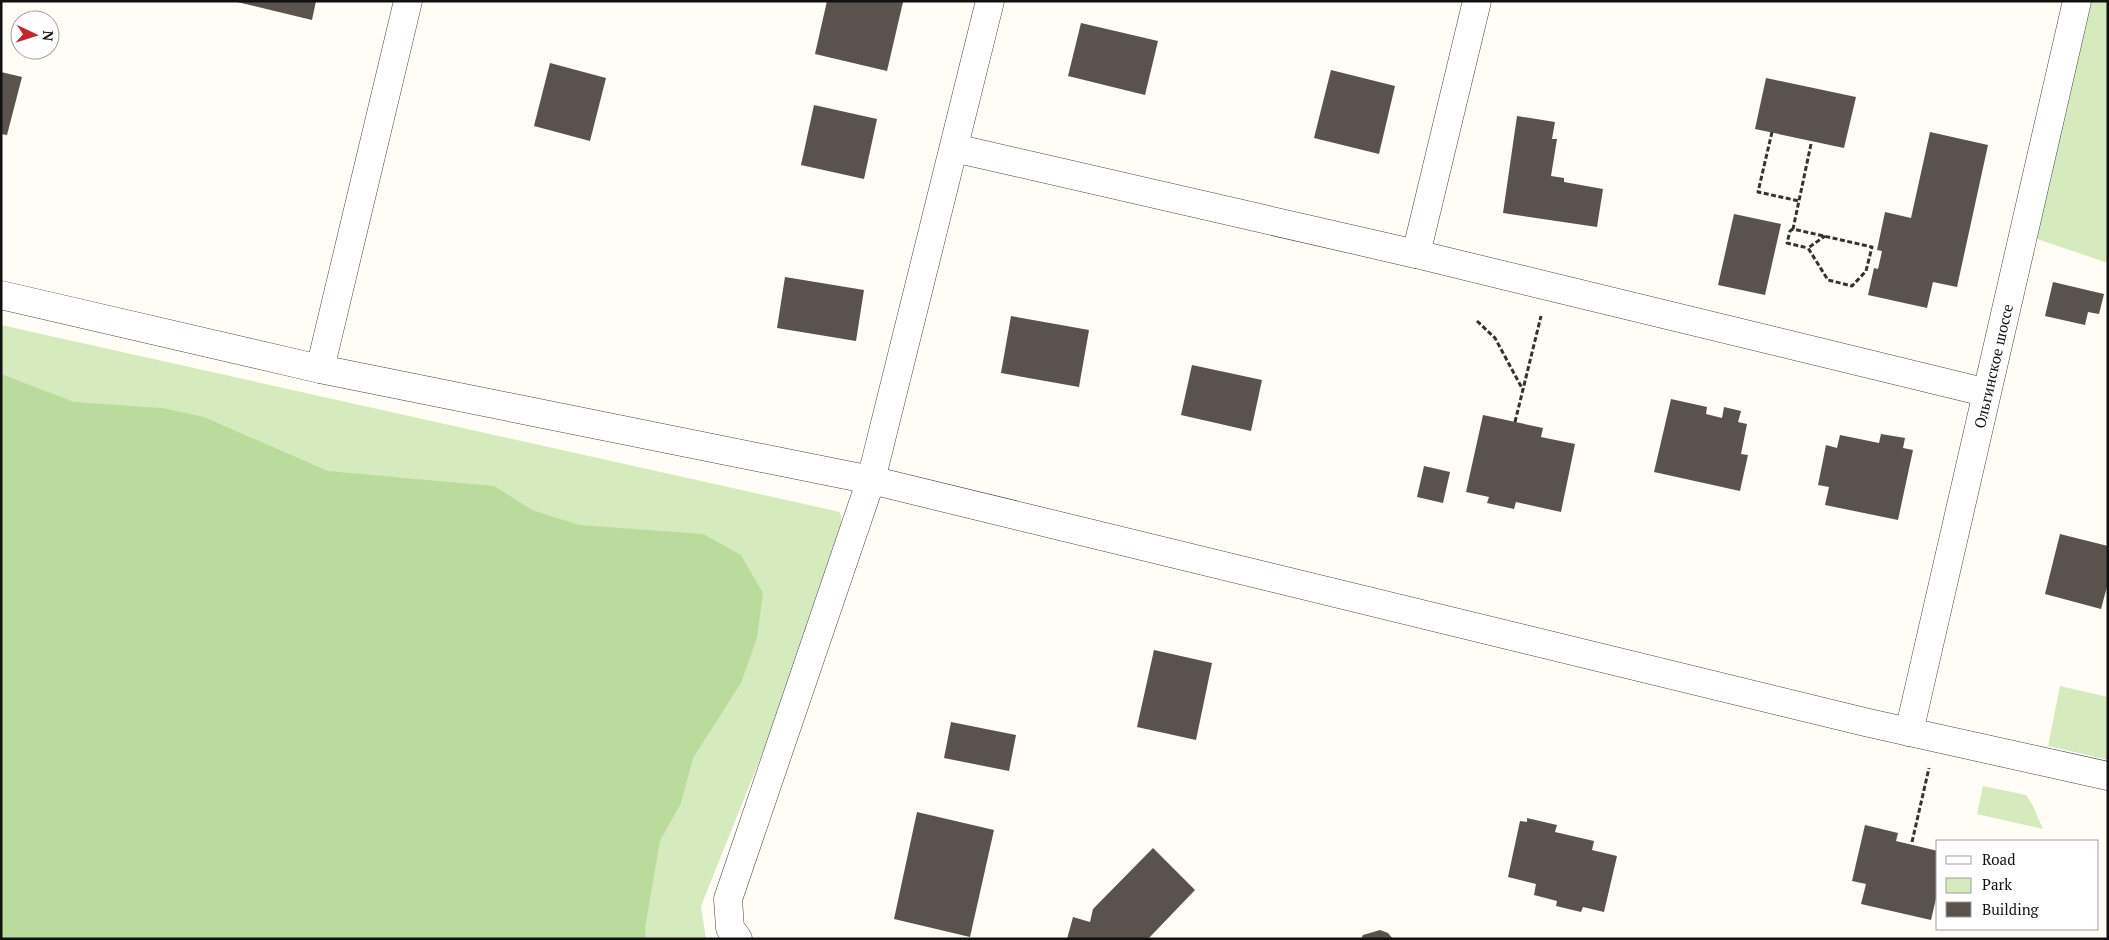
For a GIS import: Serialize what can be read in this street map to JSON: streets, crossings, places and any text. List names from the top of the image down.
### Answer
{
  "streets": {
    "street": ["Ольгинское шоссе"]
  },
  "legend": ["Road", "Park", "Building"],
  "north": "right"
}
